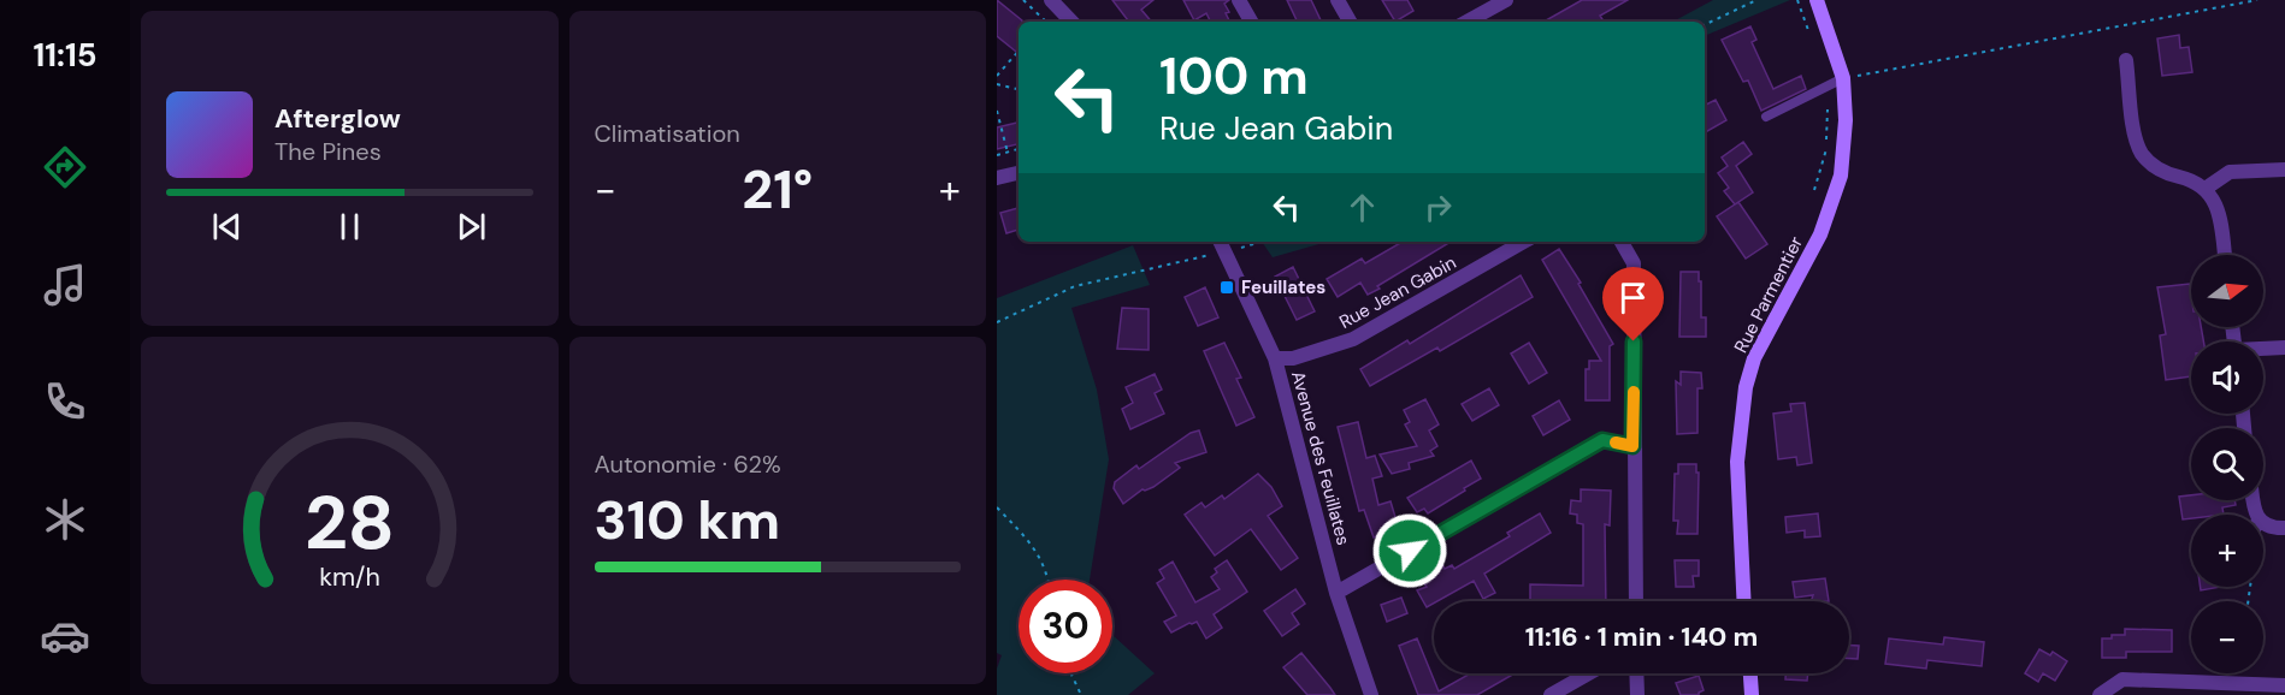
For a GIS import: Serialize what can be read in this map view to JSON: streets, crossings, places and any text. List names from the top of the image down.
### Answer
{
  "streets": {
    "street": ["Rue Jean Gabin", "Rue Parmentier", "Avenue des Feuillates"]
  },
  "crossings": [
    ["Rue Jean Gabin", "Avenue des Feuillates"]
  ],
  "places": {
    "transit": ["Feuillates"]
  },
  "north": "right",
  "page": {
    "tabs": "11:15",
    "tile": [
      "Climatisation",
      ["Autonomie · 62%", "310 km"]
    ],
    "turn": ["100 m", "Rue Jean Gabin"],
    "song": ["Afterglow", "The Pines"],
    "heat": ["−", "21°", "+"],
    "map_buttons": ["+", "−"],
    "limit": "30",
    "trip": "11:16 · 1 min · 140 m",
    "gauge": ["28", "km/h"]
  }
}
